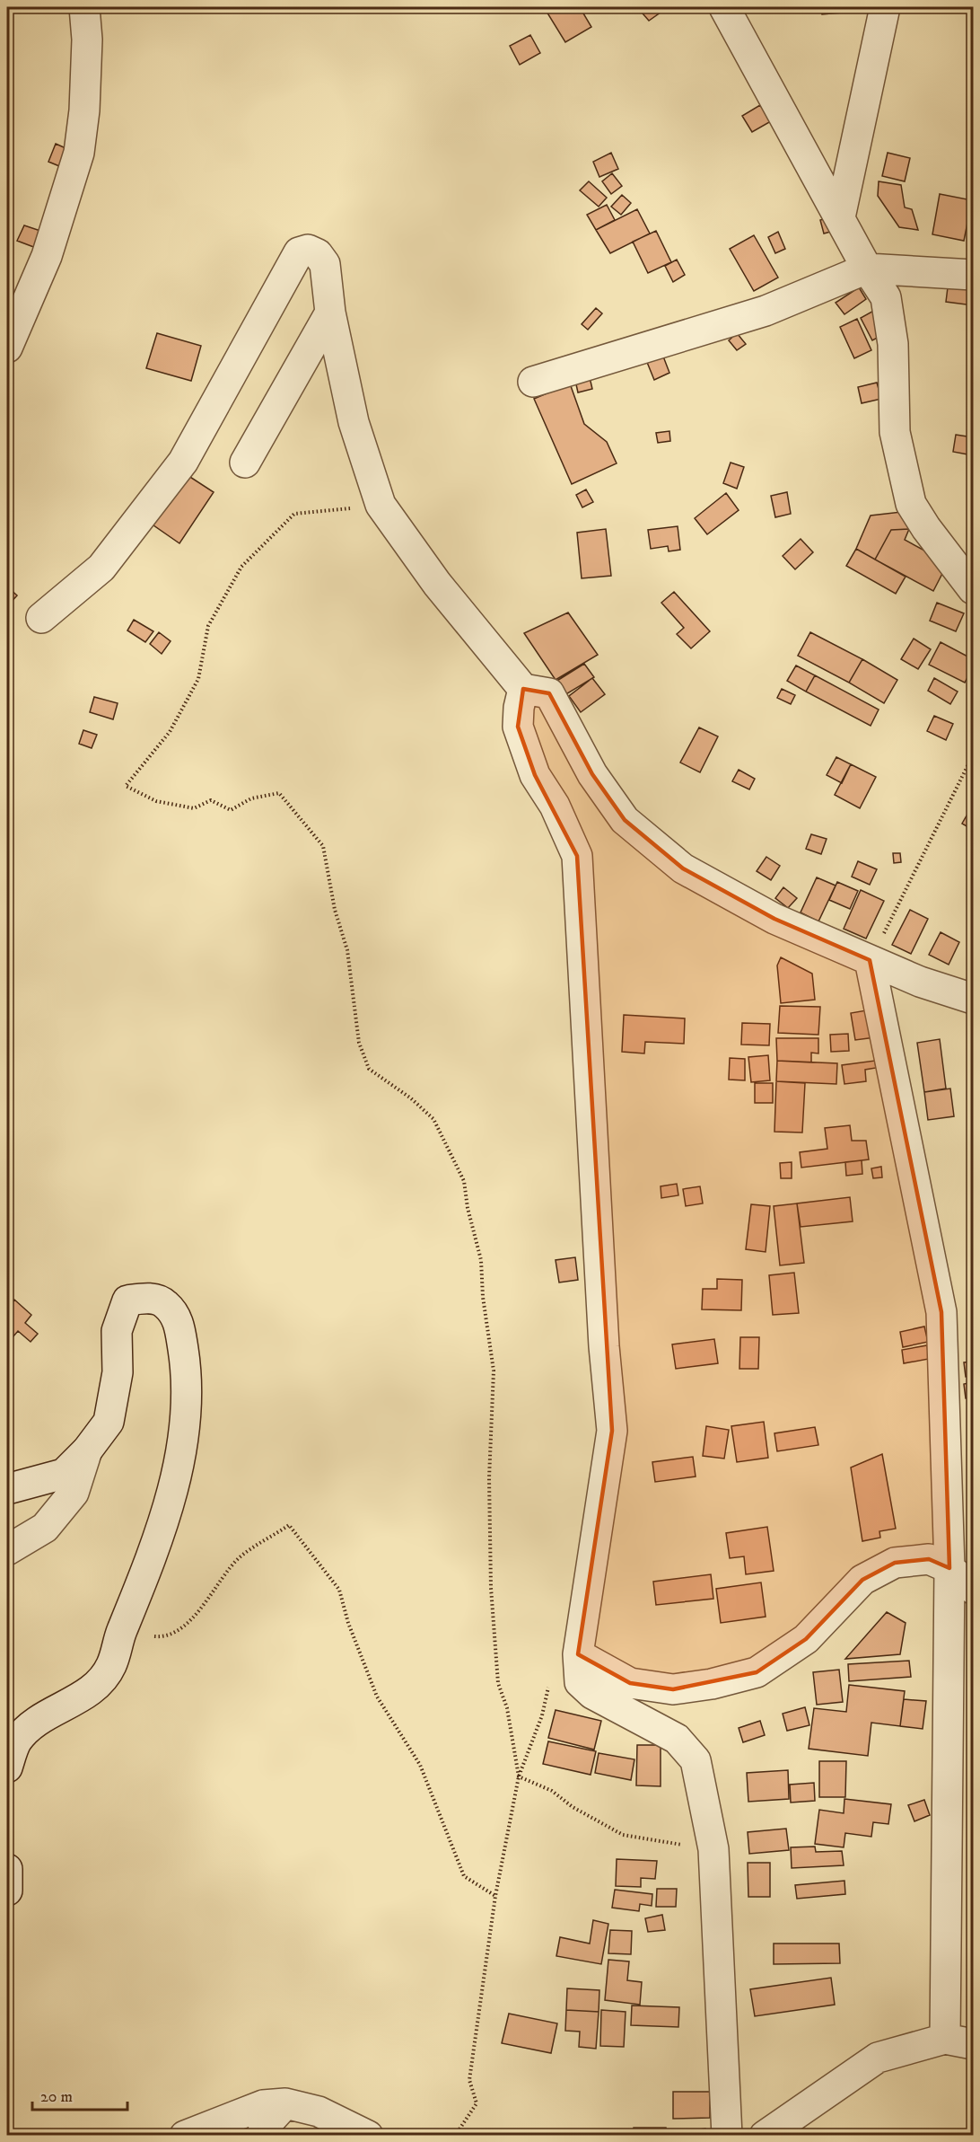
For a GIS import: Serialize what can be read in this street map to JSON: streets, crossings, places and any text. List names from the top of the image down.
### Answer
{
  "scale_bar": "20 m"
}
